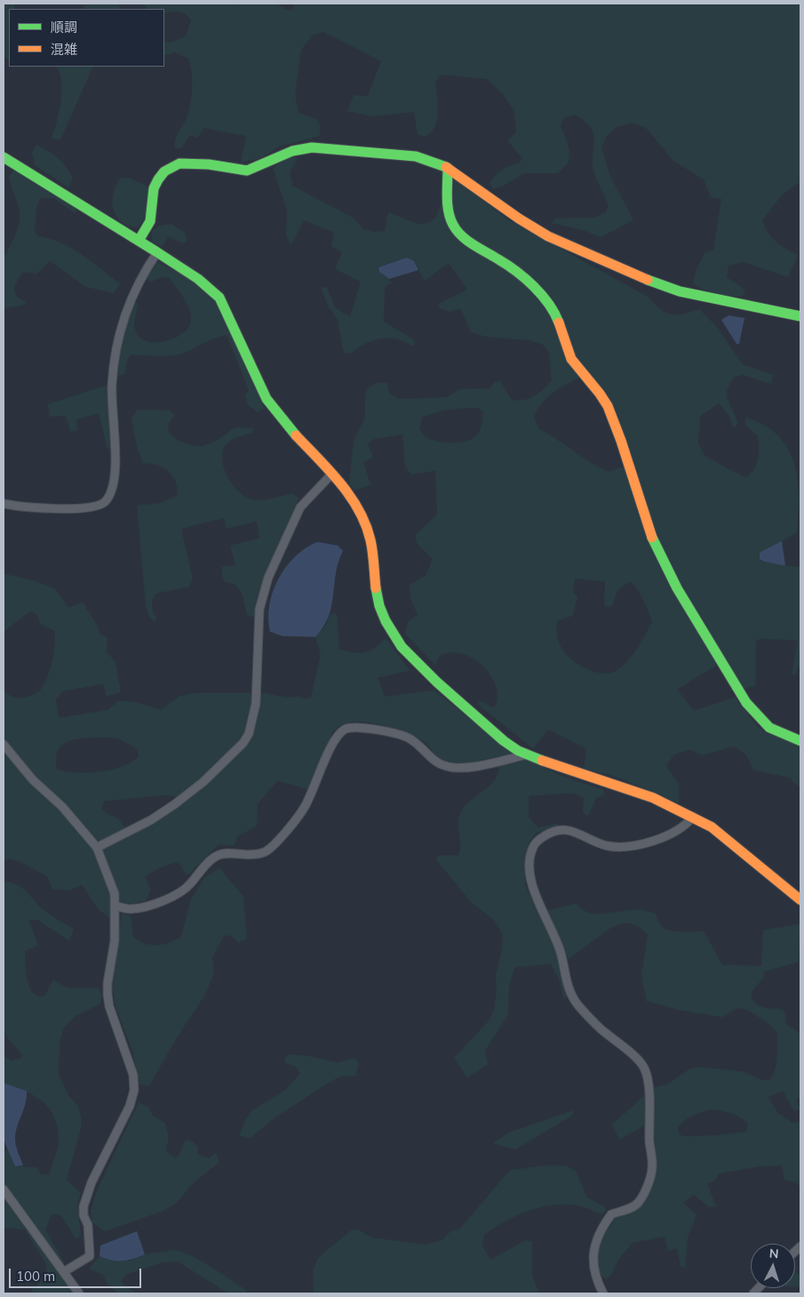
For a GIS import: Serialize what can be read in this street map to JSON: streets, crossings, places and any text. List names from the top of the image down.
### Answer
{
  "legend": ["順調", "混雑"],
  "scale_bar": "100 m",
  "north": "top"
}
